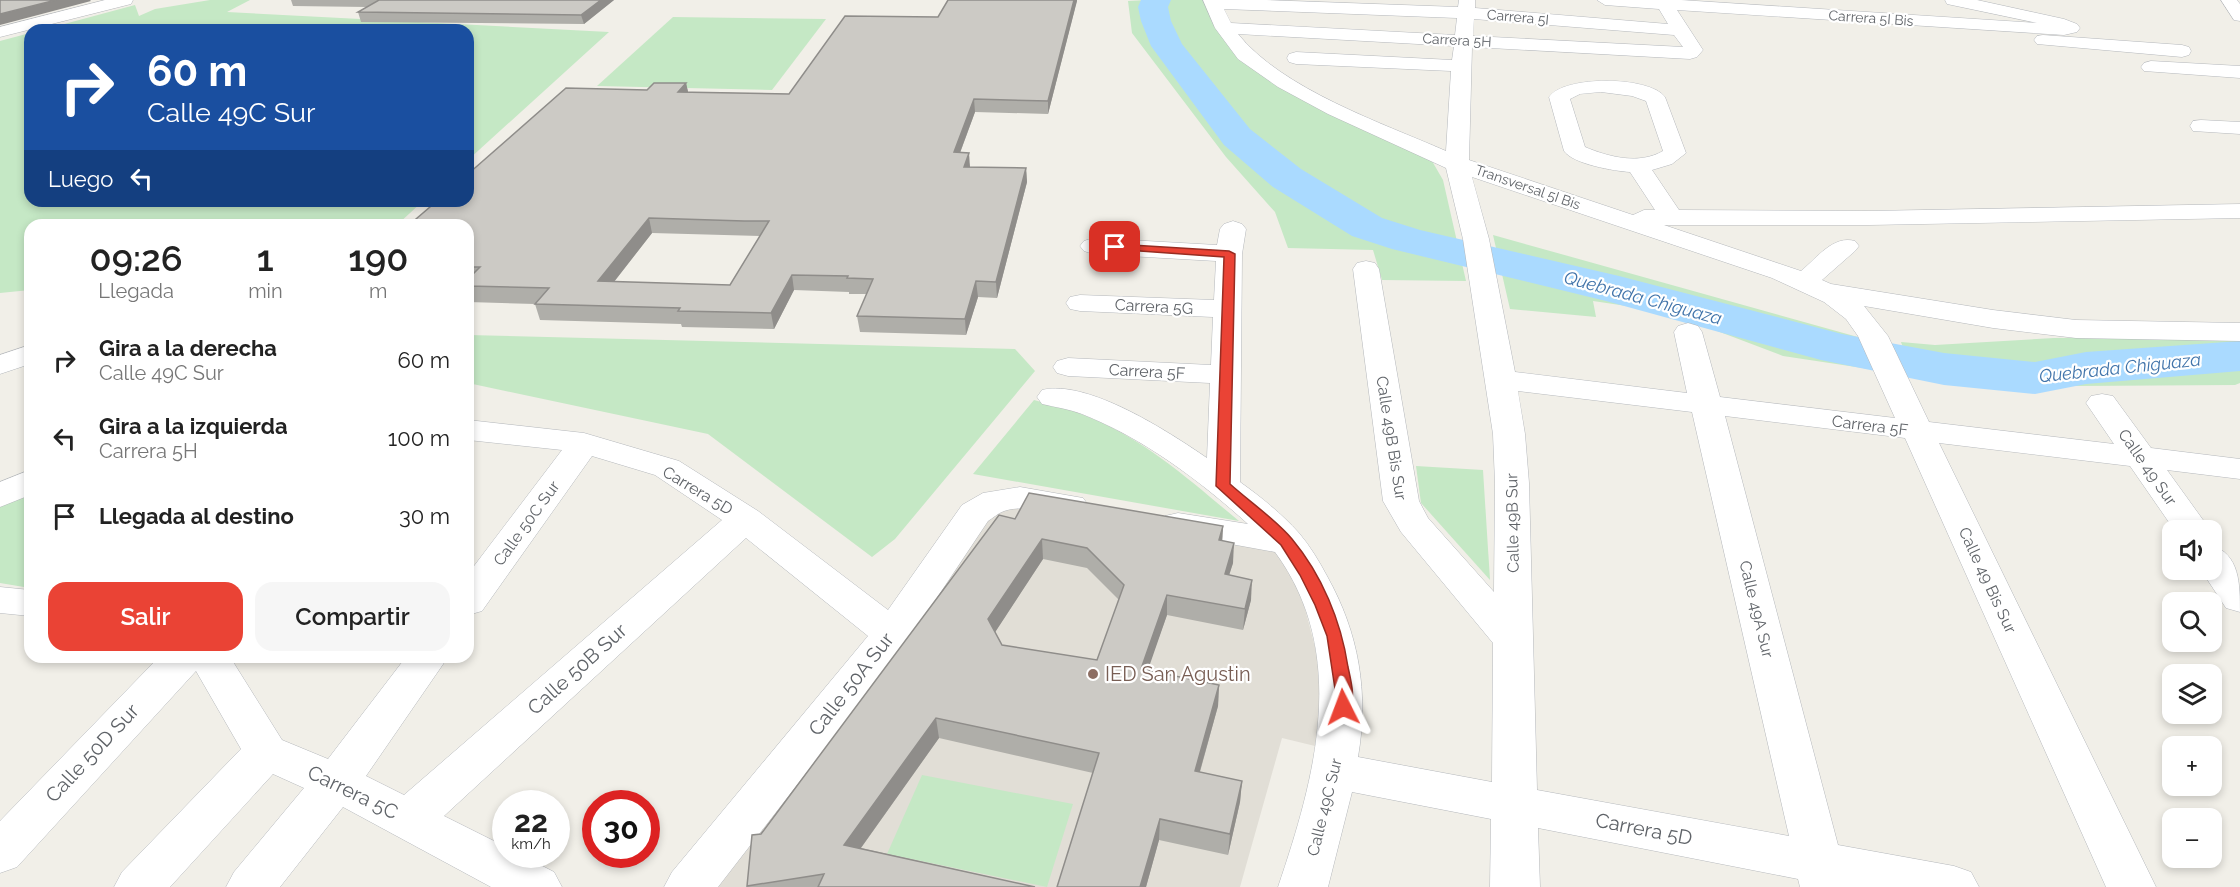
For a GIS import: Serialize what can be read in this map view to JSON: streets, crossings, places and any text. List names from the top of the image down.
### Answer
{
  "streets": {
    "street": [
      "Carrera 5I",
      "Carrera 5H",
      "Transversal 5I Bis",
      "Carrera 5G",
      "Carrera 5F",
      "Calle 49B Bis Sur",
      "Calle 49 Sur",
      "Carrera 5D",
      "Calle 50C Sur",
      "Calle 49B Sur",
      "Calle 49 Bis Sur",
      "Calle 49A Sur",
      "Calle 50B Sur",
      "Calle 50A Sur",
      "Calle 50D Sur",
      "Carrera 5C",
      "Calle 49C Sur"
    ]
  },
  "crossings": [
    ["Carrera 5I", "Carrera 5H"],
    ["Carrera 5I", "Transversal 5I Bis"],
    ["Carrera 5I", "Calle 49B Sur"],
    ["Carrera 5H", "Transversal 5I Bis"],
    ["Carrera 5H", "Calle 49B Sur"],
    ["Transversal 5I Bis", "Calle 49B Sur"],
    ["Transversal 5I Bis", "Calle 49 Bis Sur"],
    ["Carrera 5F", "Calle 49 Sur"],
    ["Carrera 5F", "Calle 49B Sur"],
    ["Carrera 5F", "Calle 49 Bis Sur"],
    ["Carrera 5F", "Calle 49A Sur"],
    ["Calle 49B Bis Sur", "Calle 49B Sur"],
    ["Carrera 5D", "Calle 50C Sur"],
    ["Carrera 5D", "Calle 49B Sur"],
    ["Carrera 5D", "Calle 49A Sur"],
    ["Carrera 5D", "Calle 50B Sur"],
    ["Carrera 5D", "Calle 50A Sur"],
    ["Carrera 5D", "Calle 49C Sur"],
    ["Calle 50B Sur", "Carrera 5C"]
  ],
  "water": ["Quebrada Chiguaza"],
  "places": ["IED San Agustin"],
  "page": {
    "turn": ["60 m", "Calle 49C Sur"],
    "then": "Luego",
    "eta": [
      "09:26",
      "Llegada",
      "1",
      "min",
      "190",
      "m"
    ],
    "list": [
      {
        "name": "Gira a la derecha",
        "note": "Calle 49C Sur",
        "value": "60 m"
      },
      {
        "name": "Gira a la izquierda",
        "note": "Carrera 5H",
        "value": "100 m"
      },
      {
        "name": "Llegada al destino",
        "value": "30 m"
      }
    ],
    "map_buttons": ["+", "−"],
    "buttons": ["Salir", "Compartir"],
    "speed": "22 km/h",
    "limit": "30"
  }
}
